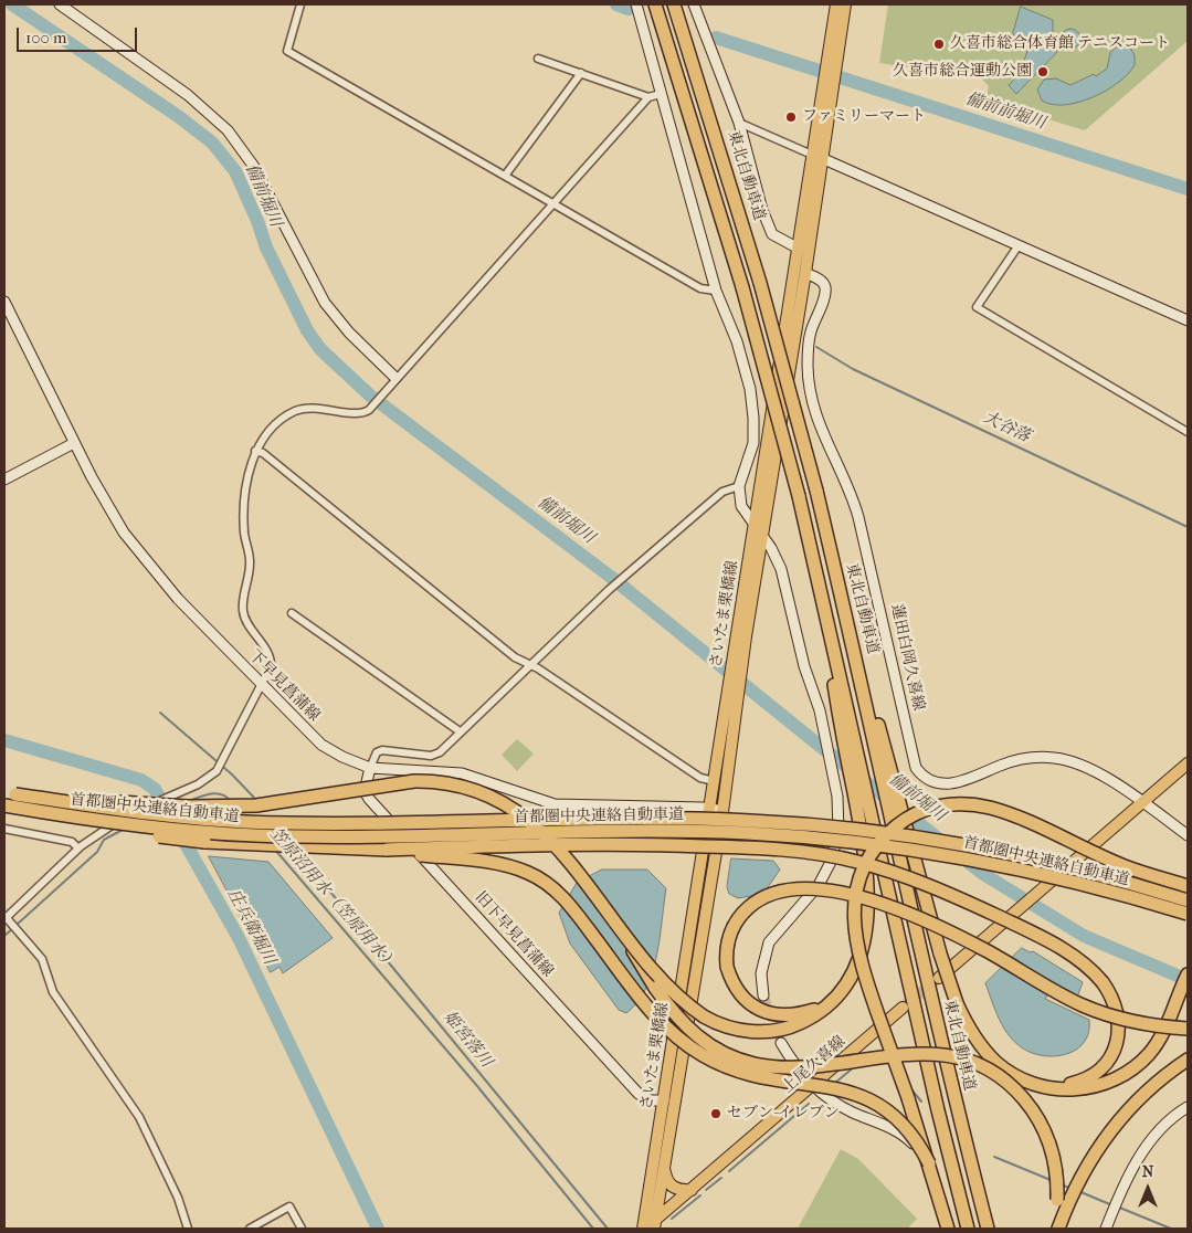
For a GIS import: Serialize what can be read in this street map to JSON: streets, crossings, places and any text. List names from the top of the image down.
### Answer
{
  "streets": {
    "highway": ["東北自動車道", "首都圏中央連絡自動車道"],
    "main road": ["さいたま栗橋線", "上尾久喜線"],
    "street": ["蓮田白岡久喜線", "下早見菖蒲線", "旧下早見菖蒲線"]
  },
  "crossings": [
    ["さいたま栗橋線", "蓮田白岡久喜線"],
    ["さいたま栗橋線", "下早見菖蒲線"],
    ["さいたま栗橋線", "旧下早見菖蒲線"],
    ["さいたま栗橋線", "上尾久喜線"],
    ["下早見菖蒲線", "旧下早見菖蒲線"]
  ],
  "water": [
    "備前前堀川",
    "備前堀川",
    "大谷落",
    "笠原沼用水（笠原用水）",
    "庄兵衛堀川",
    "姫宮落川"
  ],
  "places": [
    "久喜市総合体育館 テニスコート",
    "久喜市総合運動公園",
    "ファミリーマート",
    "セブン-イレブン"
  ],
  "scale_bar": "100 m",
  "north": "top"
}
